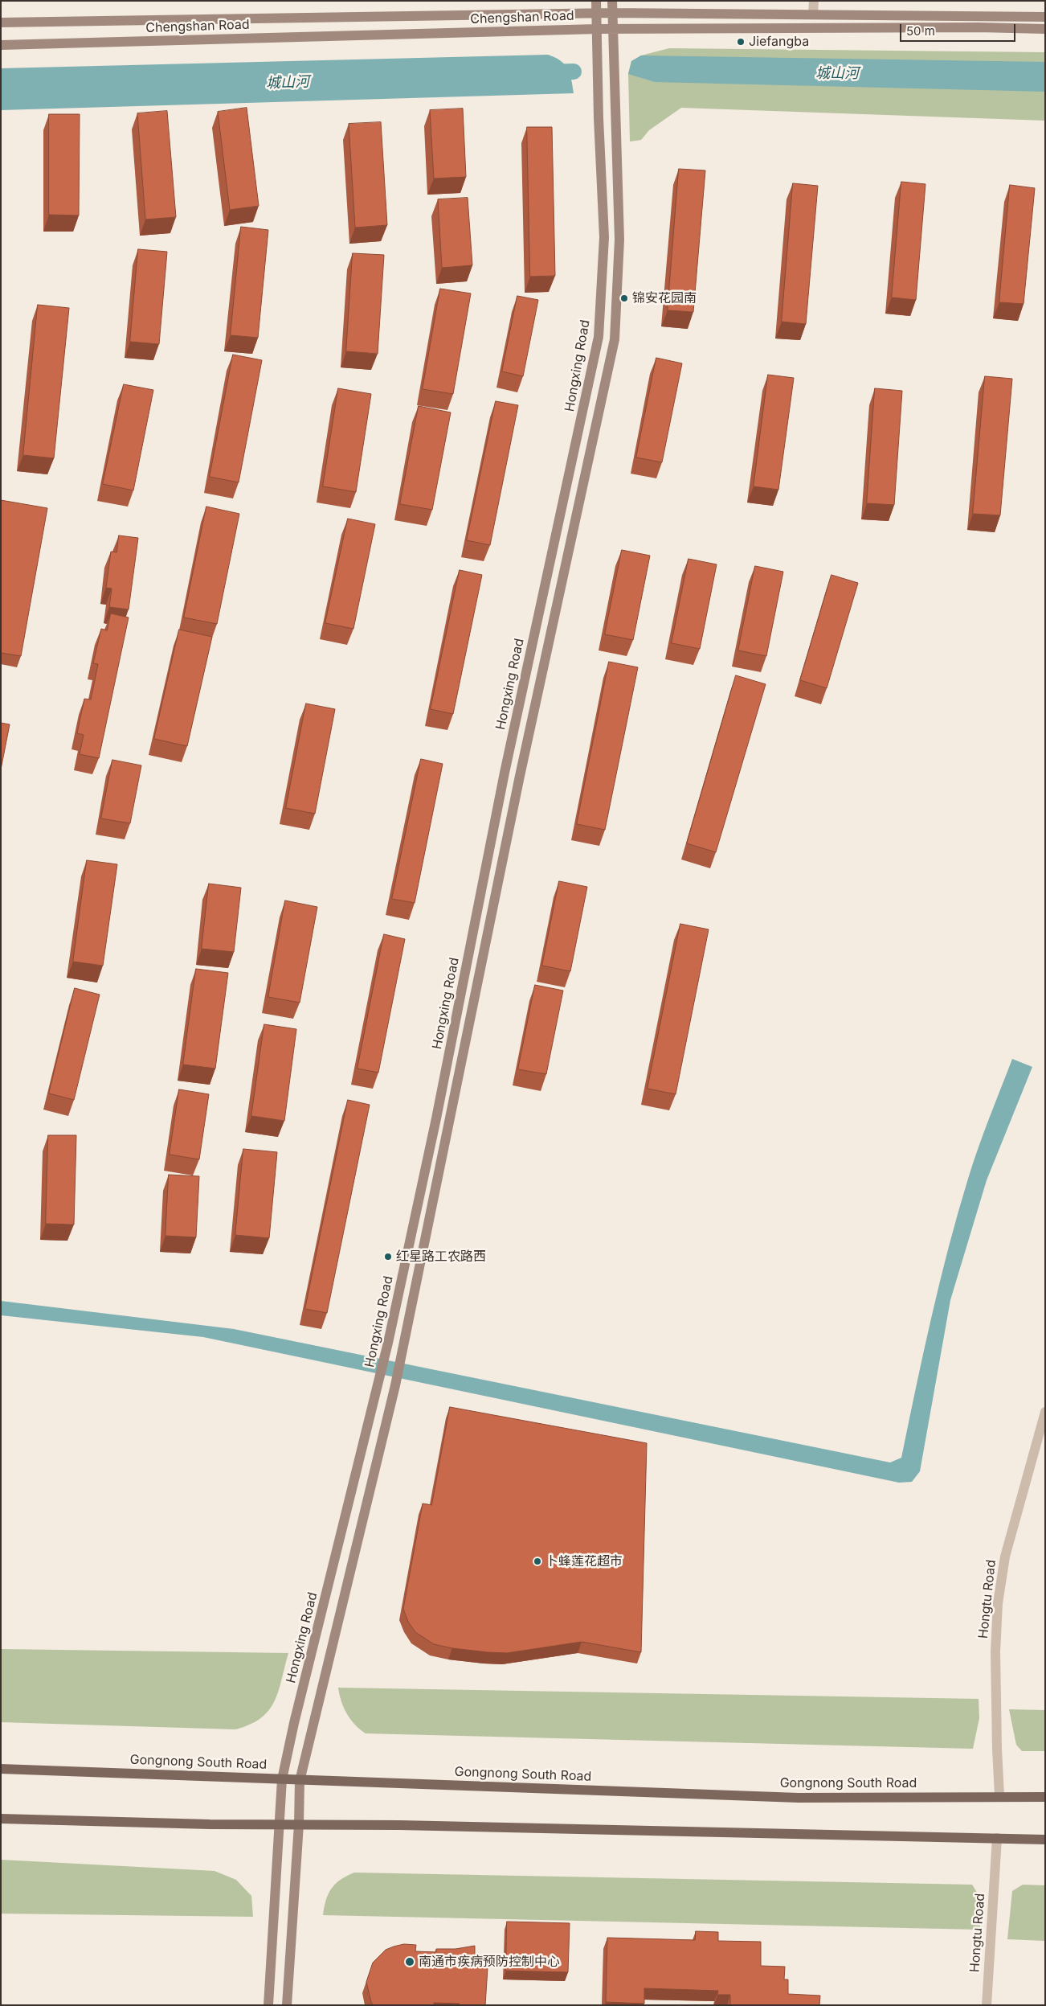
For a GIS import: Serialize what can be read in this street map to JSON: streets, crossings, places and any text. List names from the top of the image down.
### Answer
{
  "streets": {
    "main road": ["Chengshan Road", "Hongxing Road", "Gongnong South Road"],
    "street": ["Hongtu Road"]
  },
  "crossings": [
    ["Chengshan Road", "Hongxing Road"],
    ["Hongxing Road", "Gongnong South Road"],
    ["Hongtu Road", "Gongnong South Road"]
  ],
  "water": ["城山河"],
  "places": [
    "Jiefangba",
    "锦安花园南",
    "红星路工农路西",
    "卜蜂莲花超市",
    "南通市疾病预防控制中心"
  ],
  "scale_bar": "50 m"
}
